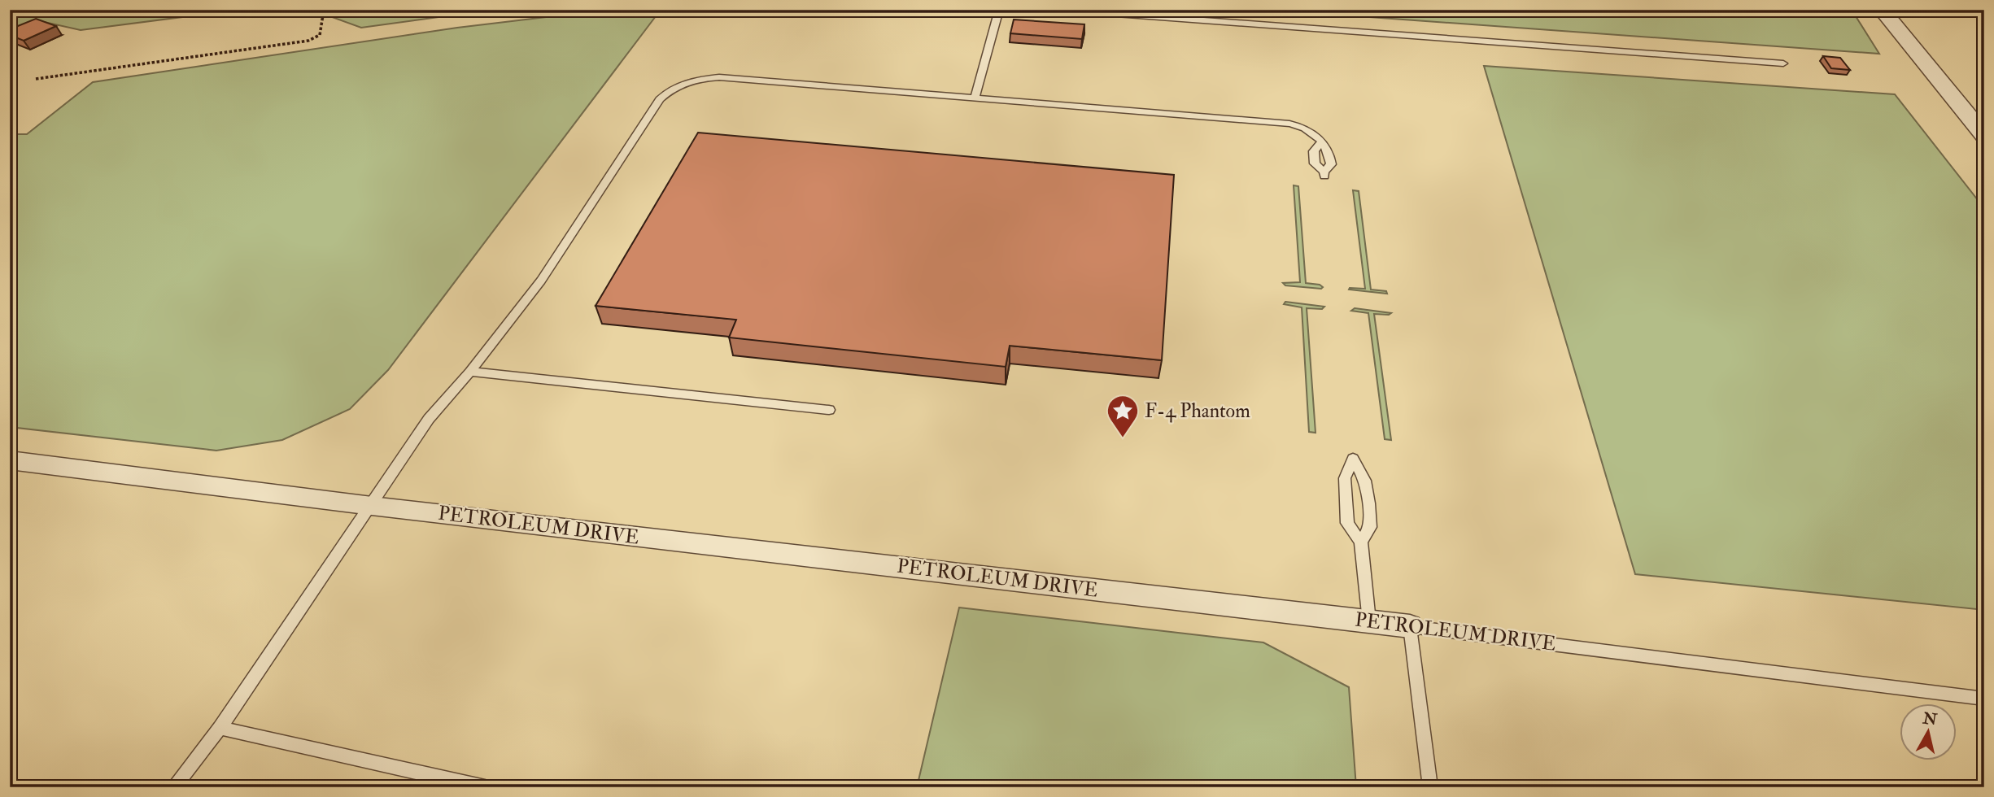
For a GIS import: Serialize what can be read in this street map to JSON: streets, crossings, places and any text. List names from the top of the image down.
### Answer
{
  "streets": {
    "street": ["PETROLEUM DRIVE"]
  },
  "places": {
    "place": ["F-4 Phantom"]
  },
  "north": "top"
}
